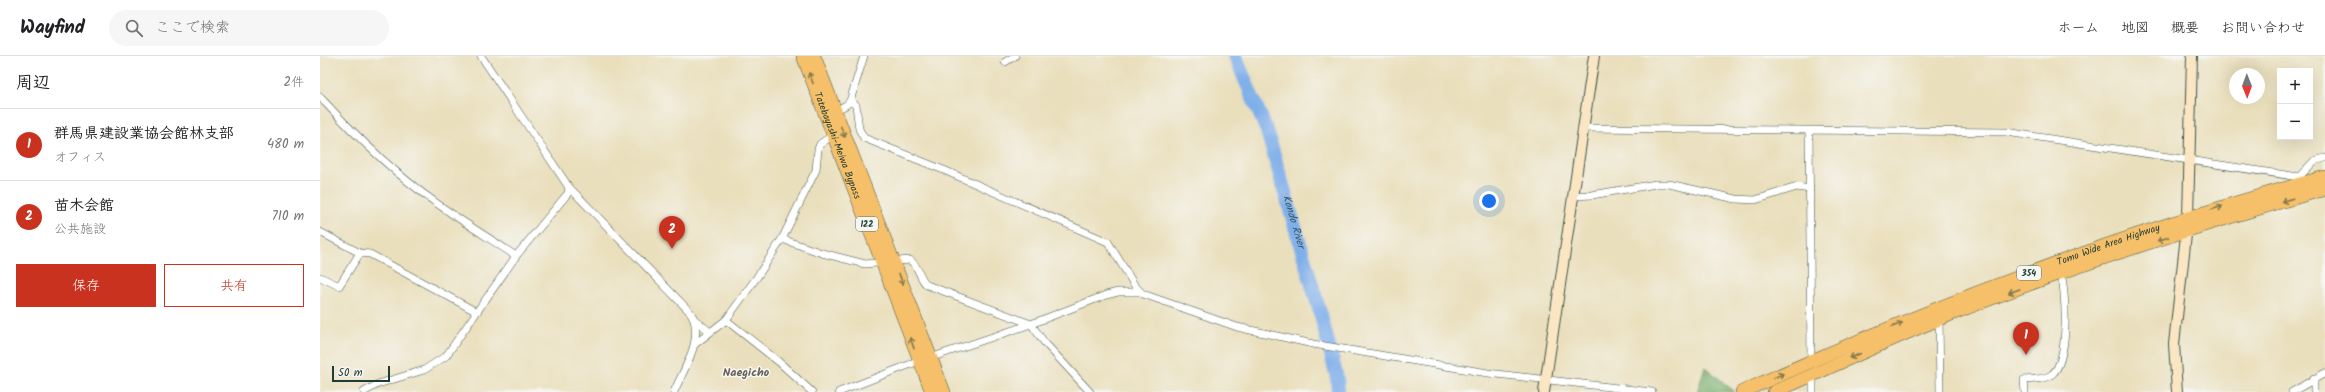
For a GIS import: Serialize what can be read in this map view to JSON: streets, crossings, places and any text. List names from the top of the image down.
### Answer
{
  "streets": {
    "highway": [
      "Tatebayashi-Meiwa Bypass",
      "122",
      "Tomo Wide Area Highway",
      "354"
    ]
  },
  "districts": ["Naegicho"],
  "water": ["Kondo River"],
  "scale_bar": "50 m",
  "north": "bottom",
  "page": {
    "header": "Wayfind",
    "search": "ここで検索",
    "nav": [
      "ホーム",
      "地図",
      "概要",
      "お問い合わせ"
    ],
    "heading": ["周辺", "2件"],
    "map_buttons": ["+", "−"],
    "list": [
      {
        "mark": "1",
        "name": "群馬県建設業協会館林支部",
        "note": "オフィス",
        "value": "480 m"
      },
      {
        "mark": "2",
        "name": "苗木会館",
        "note": "公共施設",
        "value": "710 m"
      }
    ],
    "pins": ["2", "1"],
    "buttons": ["保存", "共有"],
    "scale": "50 m"
  }
}
